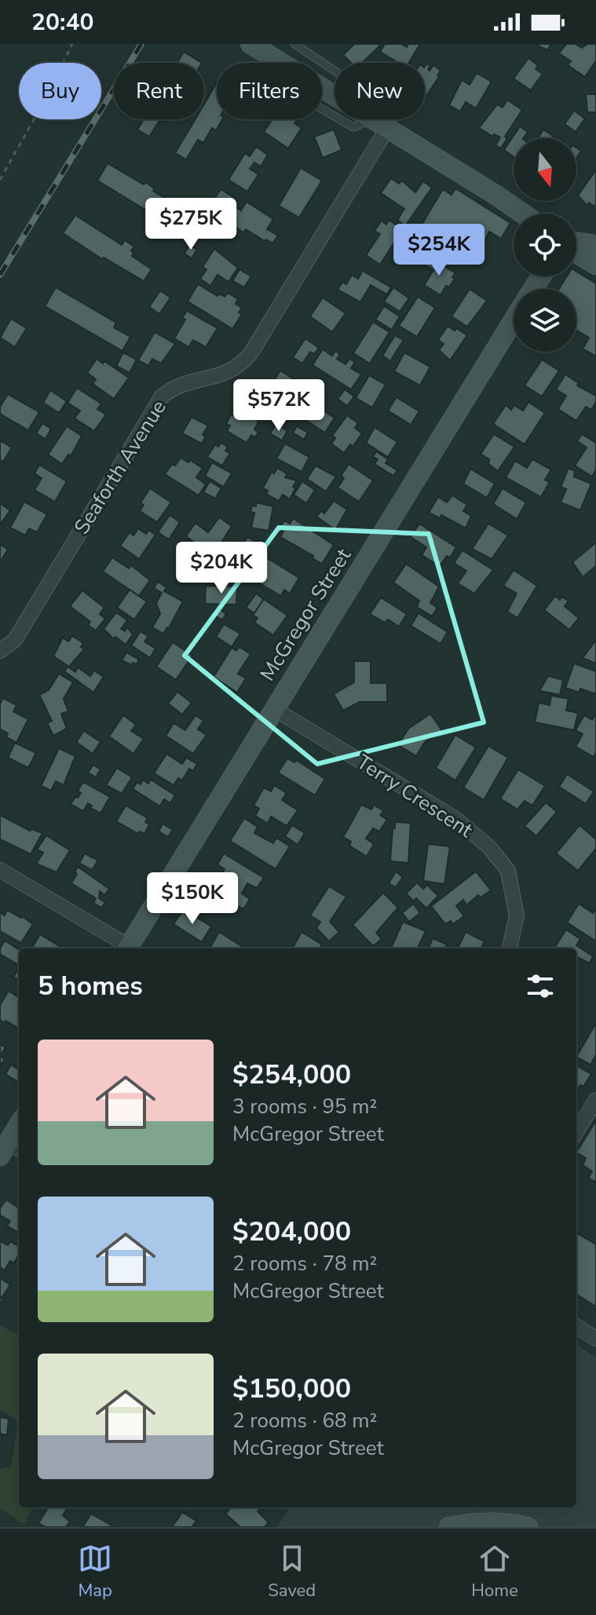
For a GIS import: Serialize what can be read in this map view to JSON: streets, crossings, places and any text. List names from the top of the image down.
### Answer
{
  "streets": {
    "street": ["Seaforth Avenue", "McGregor Street", "Terry Crescent"]
  },
  "crossings": [
    ["McGregor Street", "Terry Crescent"]
  ],
  "north": "bottom",
  "page": {
    "status": "20:40",
    "chip": [
      "Buy",
      "Rent",
      "Filters",
      "New"
    ],
    "price": [
      "$275K",
      "$254K",
      "$572K",
      "$204K",
      "$150K"
    ],
    "heading": "5 homes",
    "list": [
      {
        "name": "$254,000",
        "note": "3 rooms · 95 m² · McGregor Street"
      },
      {
        "name": "$204,000",
        "note": "2 rooms · 78 m² · McGregor Street"
      },
      {
        "name": "$150,000",
        "note": "2 rooms · 68 m² · McGregor Street"
      }
    ],
    "tabs": ["Map", "Saved", "Home"]
  }
}
